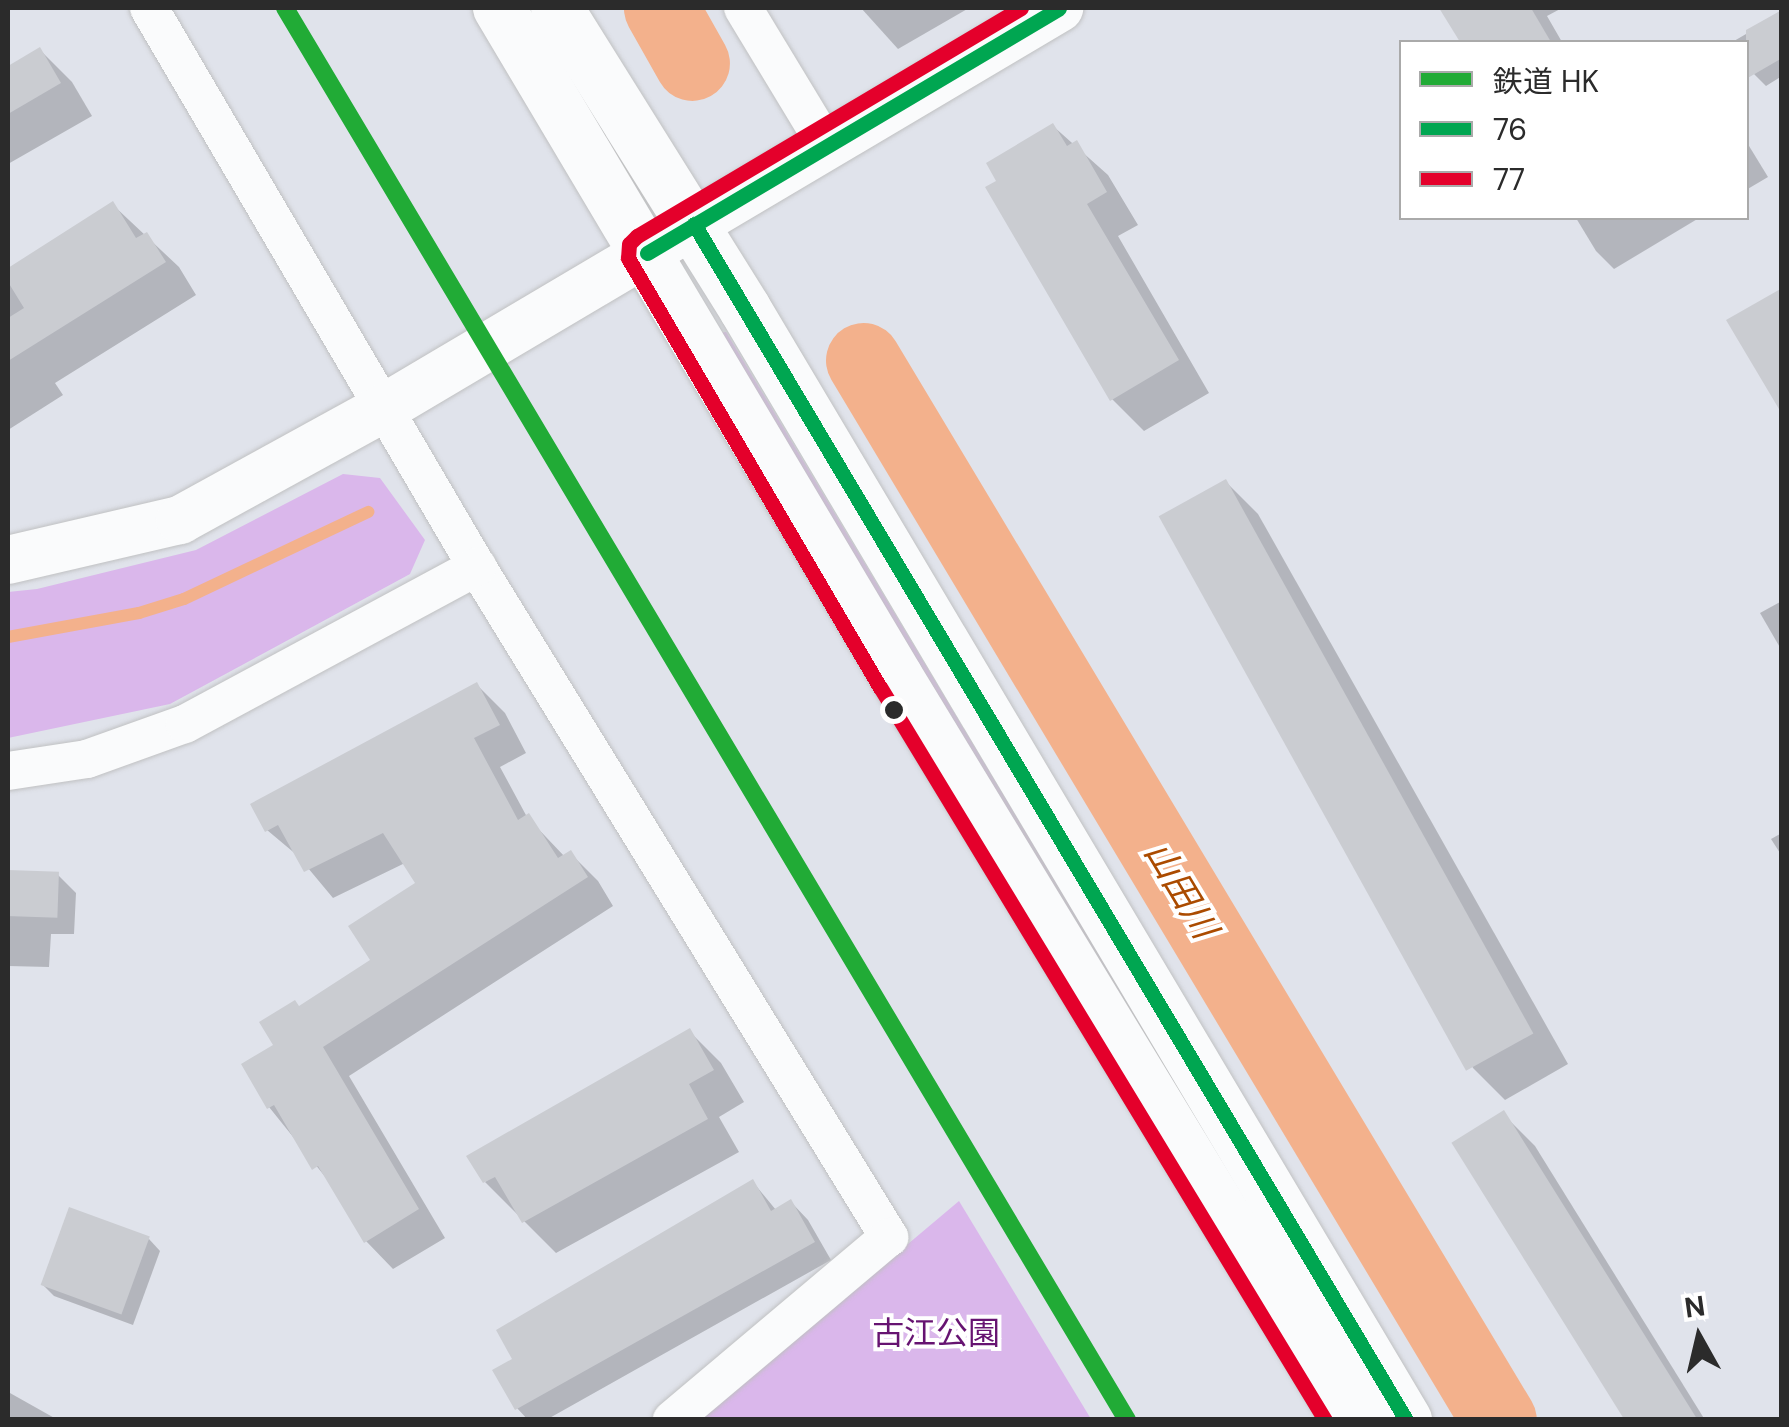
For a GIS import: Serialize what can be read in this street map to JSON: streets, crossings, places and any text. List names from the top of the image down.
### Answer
{
  "water": ["山田川"],
  "parks": ["古江公園"],
  "lines": ["rail line HK", "transit line 76", "transit line 77"],
  "legend": ["鉄道 HK", "76", "77"],
  "north": "top"
}
